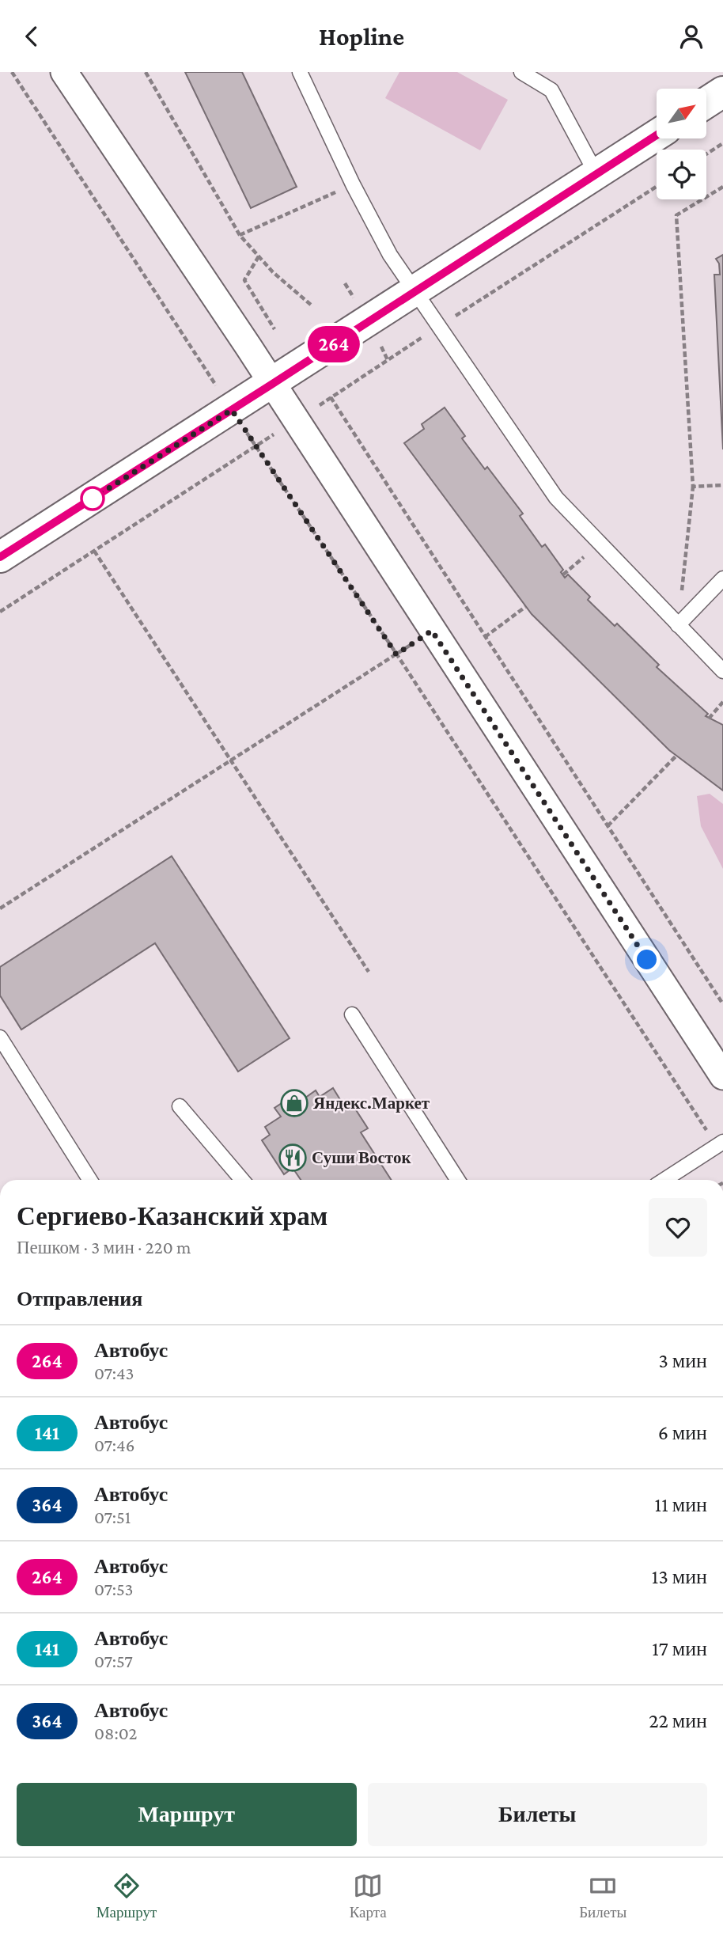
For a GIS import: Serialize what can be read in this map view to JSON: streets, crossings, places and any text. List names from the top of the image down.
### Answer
{
  "places": {
    "shop": ["Яндекс.Маркет"],
    "restaurant": ["Суши Восток"]
  },
  "lines": ["bus line 264"],
  "north": "top right",
  "page": {
    "header": "Hopline",
    "on_map": "264",
    "heading": [
      ["Сергиево-Казанский храм", "Пешком · 3 мин · 220 m"],
      "Отправления"
    ],
    "list": [
      {
        "mark": "264",
        "name": "Автобус",
        "note": "07:43",
        "value": "3 мин"
      },
      {
        "mark": "141",
        "name": "Автобус",
        "note": "07:46",
        "value": "6 мин"
      },
      {
        "mark": "364",
        "name": "Автобус",
        "note": "07:51",
        "value": "11 мин"
      },
      {
        "mark": "264",
        "name": "Автобус",
        "note": "07:53",
        "value": "13 мин"
      },
      {
        "mark": "141",
        "name": "Автобус",
        "note": "07:57",
        "value": "17 мин"
      },
      {
        "mark": "364",
        "name": "Автобус",
        "note": "08:02",
        "value": "22 мин"
      }
    ],
    "buttons": ["Маршрут", "Билеты"],
    "tabs": ["Маршрут", "Карта", "Билеты"]
  }
}
